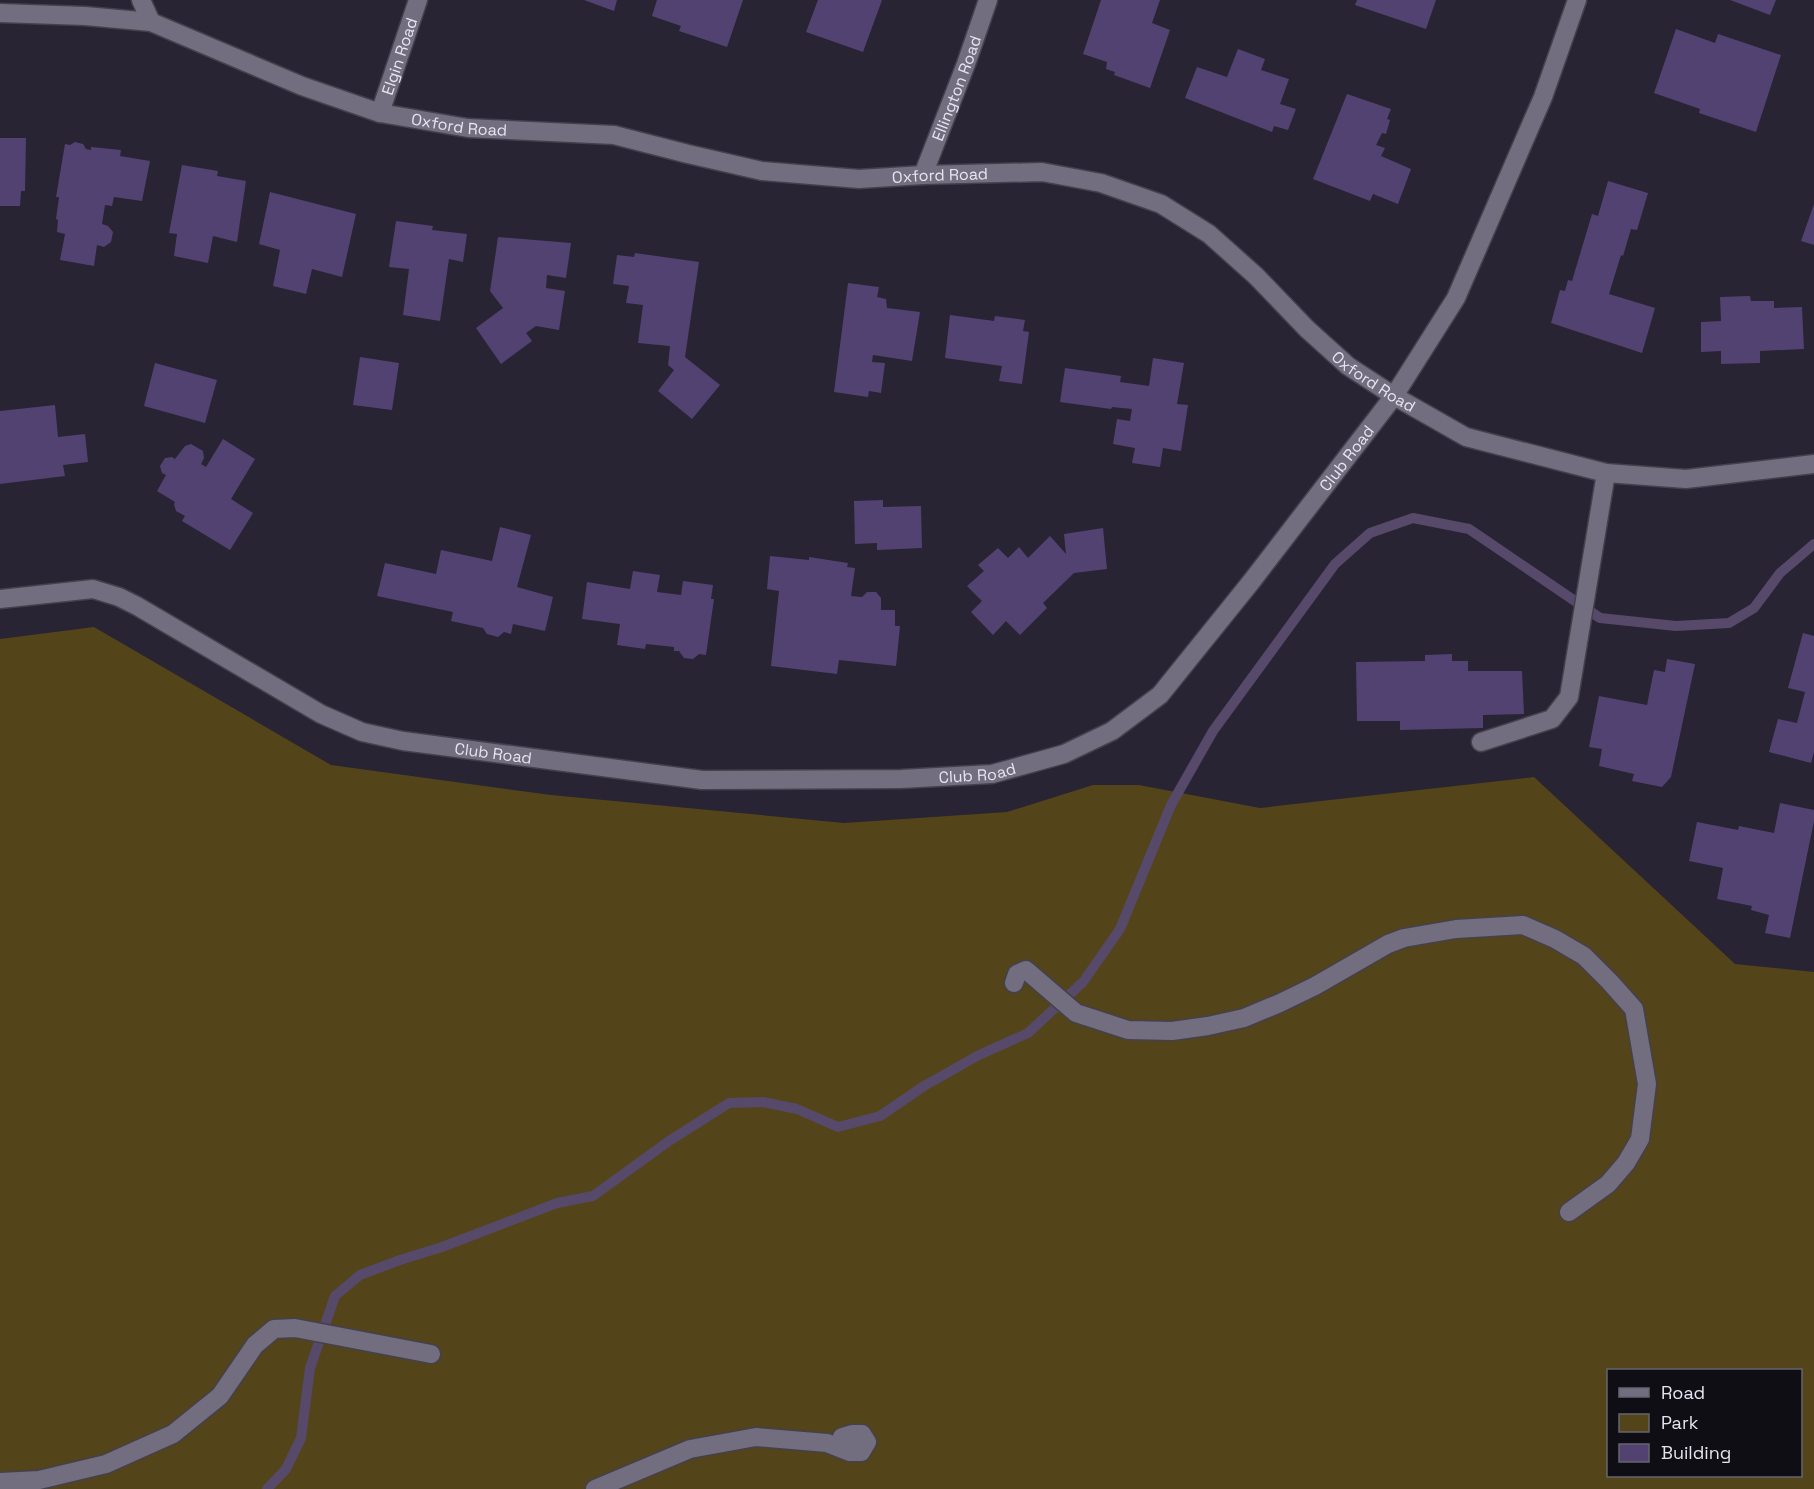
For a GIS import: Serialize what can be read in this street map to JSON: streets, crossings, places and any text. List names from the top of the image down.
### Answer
{
  "streets": {
    "street": [
      "Elgin Road",
      "Ellington Road",
      "Oxford Road",
      "Club Road"
    ]
  },
  "crossings": [
    ["Elgin Road", "Oxford Road"],
    ["Ellington Road", "Oxford Road"],
    ["Oxford Road", "Club Road"]
  ],
  "legend": ["Road", "Park", "Building"]
}
